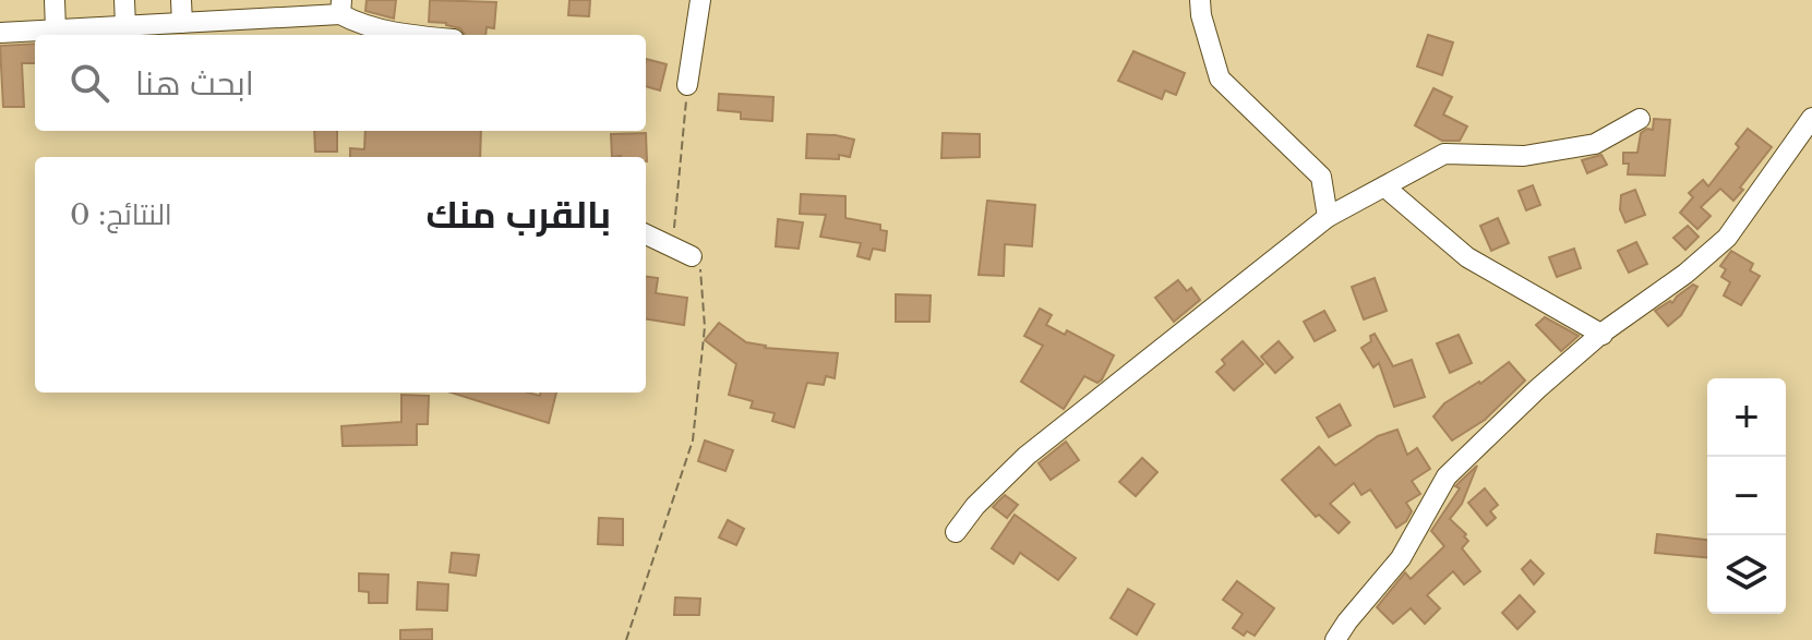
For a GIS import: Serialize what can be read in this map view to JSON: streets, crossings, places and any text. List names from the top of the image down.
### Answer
{
  "page": {
    "search": "ابحث هنا",
    "heading": ["بالقرب منك", "النتائج: 0"],
    "map_buttons": ["+", "−"]
  }
}
